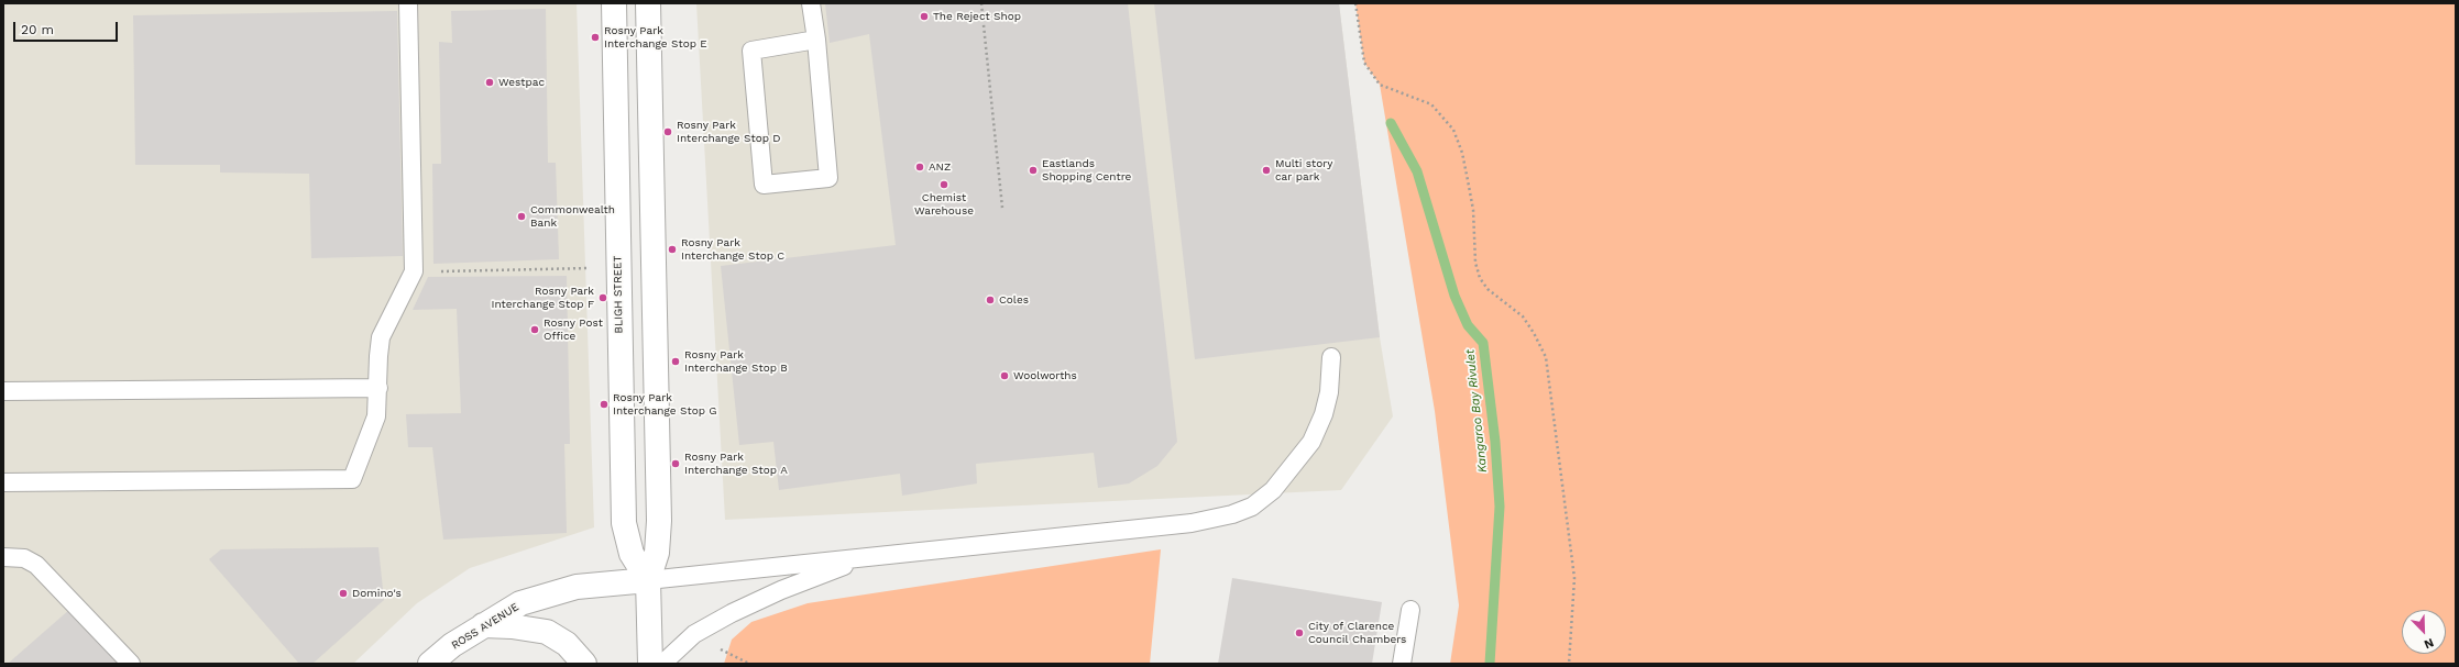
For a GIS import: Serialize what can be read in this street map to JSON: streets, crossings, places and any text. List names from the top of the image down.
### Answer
{
  "streets": {
    "street": ["BLIGH STREET", "ROSS AVENUE"]
  },
  "crossings": [
    ["BLIGH STREET", "ROSS AVENUE"]
  ],
  "water": ["Kangaroo Bay Rivulet"],
  "places": [
    "The Reject Shop",
    "Rosny Park Interchange Stop E",
    "Westpac",
    "Rosny Park Interchange Stop D",
    "ANZ",
    "Eastlands Shopping Centre",
    "Multi story car park",
    "Chemist Warehouse",
    "Commonwealth Bank",
    "Rosny Park Interchange Stop C",
    "Rosny Park Interchange Stop F",
    "Coles",
    "Rosny Post Office",
    "Rosny Park Interchange Stop B",
    "Woolworths",
    "Rosny Park Interchange Stop G",
    "Rosny Park Interchange Stop A",
    "Domino's",
    "City of Clarence Council Chambers"
  ],
  "scale_bar": "20 m",
  "north": "bottom right"
}
